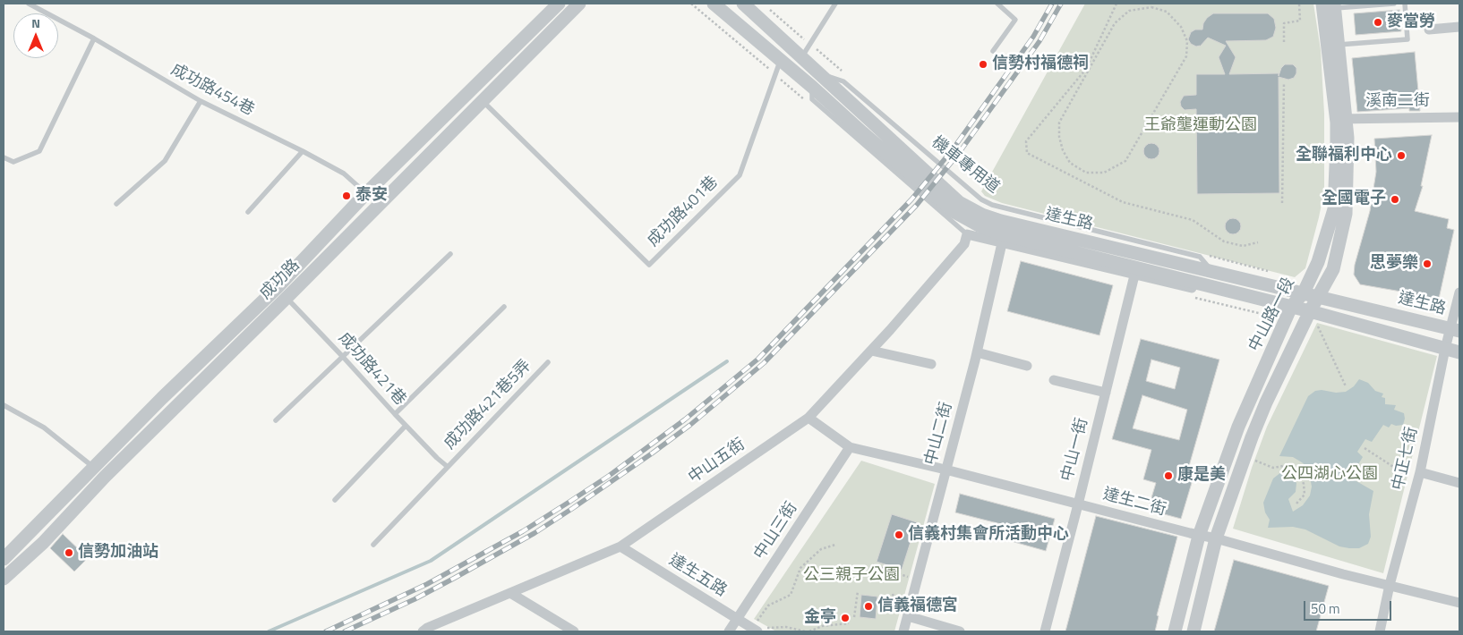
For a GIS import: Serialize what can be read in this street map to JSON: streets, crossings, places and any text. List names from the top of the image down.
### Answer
{
  "streets": {
    "street": [
      "溪南二街",
      "達生路",
      "成功路",
      "中山路一段",
      "中山二街",
      "中山一街",
      "中正七街",
      "中山五街",
      "達生二街",
      "中山三街",
      "達生五路"
    ],
    "lane": [
      "成功路454巷",
      "成功路401巷",
      "成功路421巷",
      "成功路421巷5弄"
    ]
  },
  "crossings": [
    ["成功路454巷", "成功路"],
    ["溪南二街", "中山路一段"],
    ["成功路401巷", "達生路"],
    ["成功路401巷", "成功路"],
    ["達生路", "中山路一段"],
    ["達生路", "中山二街"],
    ["達生路", "中山一街"],
    ["達生路", "中正七街"],
    ["達生路", "中山五街"],
    ["成功路", "成功路421巷"],
    ["中山路一段", "達生二街"],
    ["成功路421巷", "成功路421巷5弄"],
    ["中山二街", "達生二街"],
    ["中山一街", "達生二街"],
    ["中正七街", "達生二街"],
    ["中山五街", "達生二街"],
    ["中山五街", "達生五路"],
    ["達生二街", "中山三街"],
    ["中山三街", "達生五路"]
  ],
  "parks": ["王爺壟運動公園", "公四湖心公園", "公三親子公園"],
  "places": [
    "麥當勞",
    "信勢村福德祠",
    "全聯福利中心",
    "泰安",
    "全國電子",
    "思夢樂",
    "康是美",
    "信義村集會所活動中心",
    "信勢加油站",
    "信義福德宮",
    "金亭"
  ],
  "scale_bar": "50 m",
  "north": "top"
}
